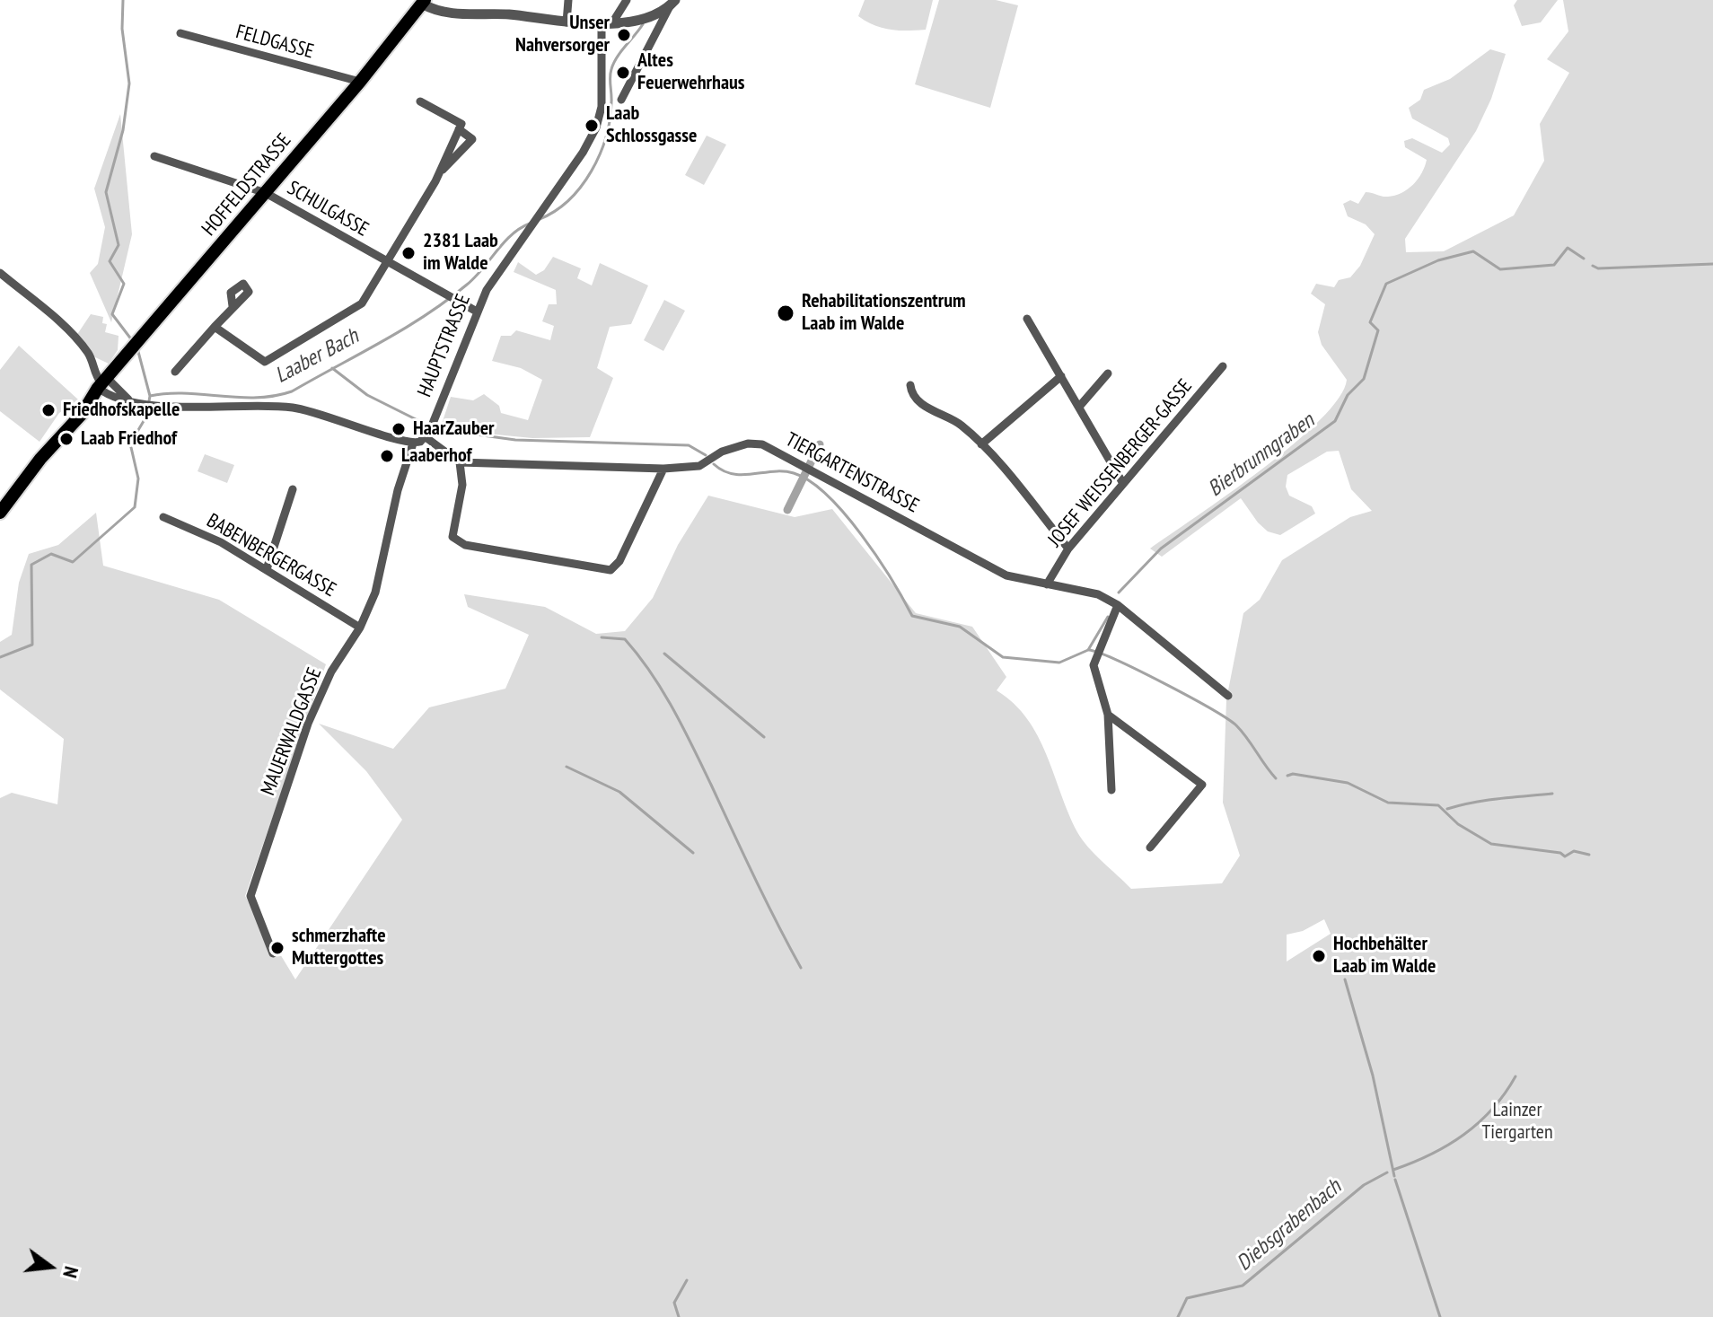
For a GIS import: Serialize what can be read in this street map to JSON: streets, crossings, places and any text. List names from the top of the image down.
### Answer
{
  "streets": {
    "main road": ["HOFFELDSTRASSE"],
    "street": [
      "FELDGASSE",
      "SCHULGASSE",
      "HAUPTSTRASSE",
      "JOSEF WEISSENBERGER-GASSE",
      "TIERGARTENSTRASSE",
      "BABENBERGERGASSE",
      "MAUERWALDGASSE"
    ]
  },
  "crossings": [
    ["FELDGASSE", "HOFFELDSTRASSE"],
    ["HOFFELDSTRASSE", "SCHULGASSE"],
    ["SCHULGASSE", "HAUPTSTRASSE"],
    ["JOSEF WEISSENBERGER-GASSE", "TIERGARTENSTRASSE"],
    ["BABENBERGERGASSE", "MAUERWALDGASSE"]
  ],
  "water": ["Laaber Bach", "Bierbrunngraben", "Diebsgrabenbach"],
  "parks": ["Lainzer Tiergarten"],
  "places": [
    "Unser Nahversorger",
    "Altes Feuerwehrhaus",
    "Laab Schlossgasse",
    "2381 Laab im Walde",
    "Rehabilitationszentrum Laab im Walde",
    "Friedhofskapelle",
    "HaarZauber",
    "Laab Friedhof",
    "Laaberhof",
    "schmerzhafte Muttergottes",
    "Hochbehälter Laab im Walde"
  ],
  "north": "right"
}
